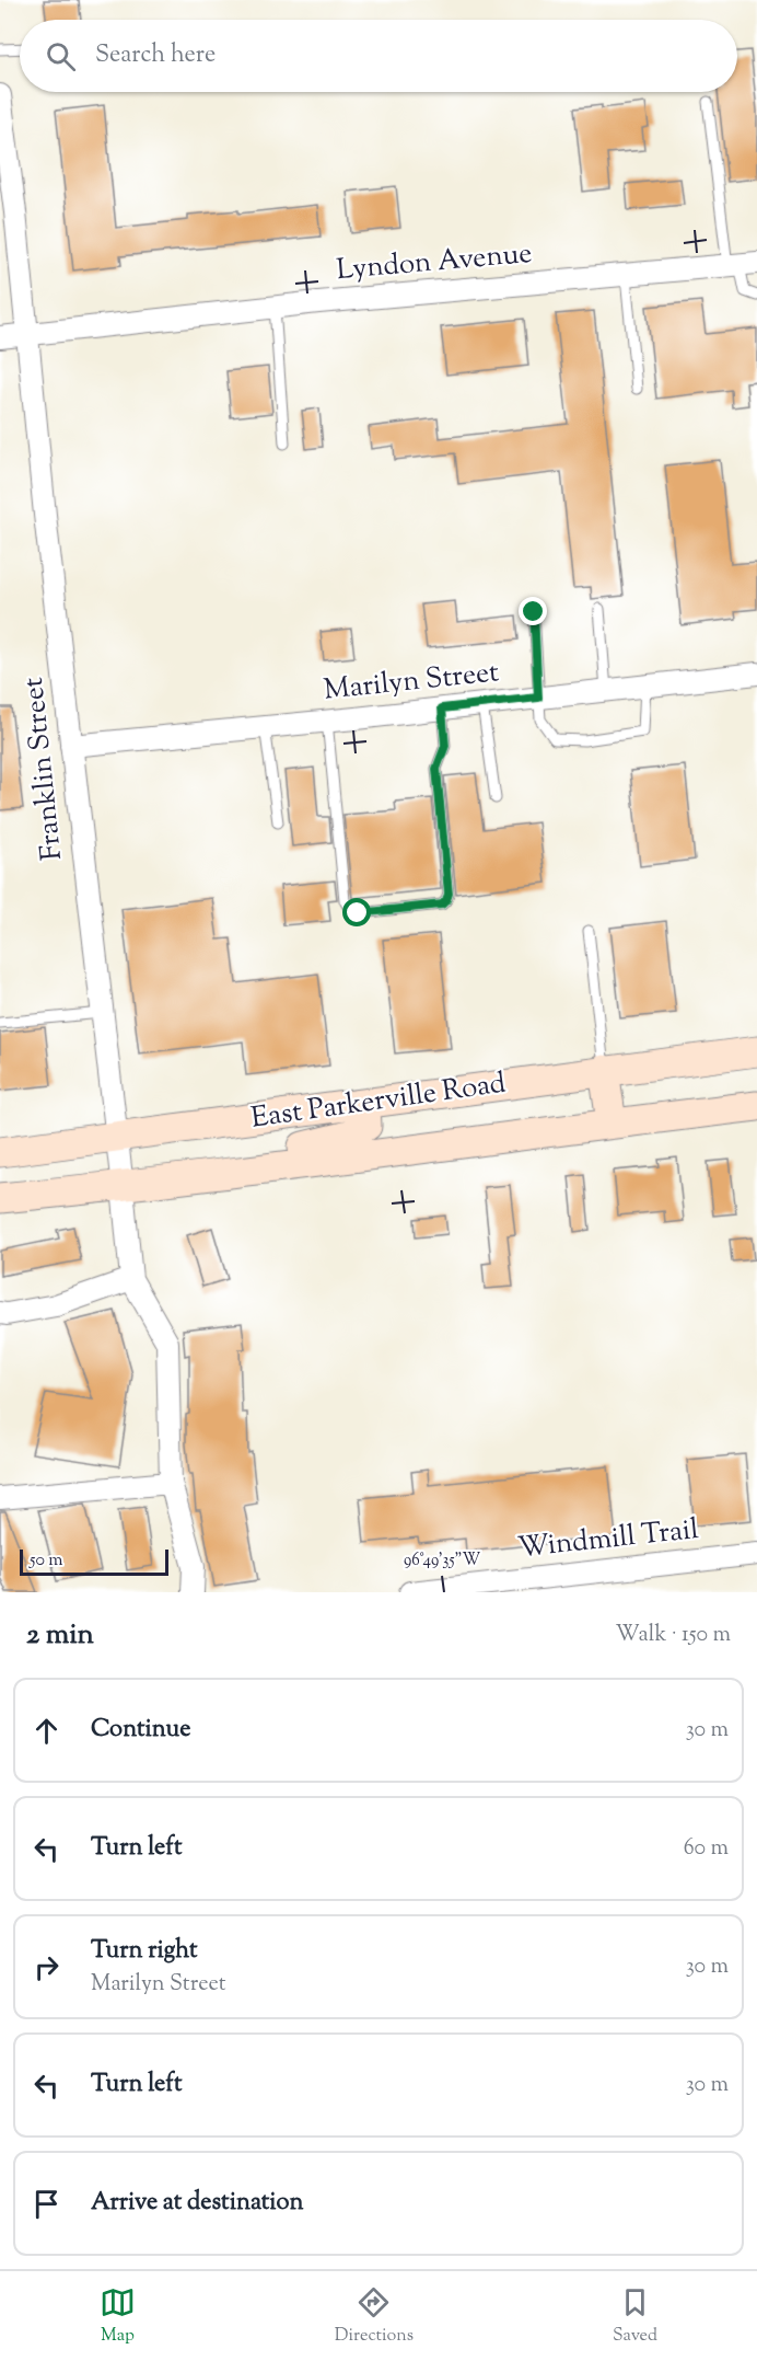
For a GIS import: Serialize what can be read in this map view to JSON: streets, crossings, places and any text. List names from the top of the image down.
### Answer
{
  "streets": {
    "main road": ["East Parkerville Road"],
    "street": [
      "Lyndon Avenue",
      "Marilyn Street",
      "Franklin Street",
      "Windmill Trail"
    ]
  },
  "crossings": [
    ["Lyndon Avenue", "Franklin Street"],
    ["Marilyn Street", "Franklin Street"],
    ["Franklin Street", "East Parkerville Road"]
  ],
  "scale_bar": "50 m",
  "page": {
    "search": "Search here",
    "scale": "50 m",
    "heading": ["2 min", "Walk · 150 m"],
    "list": [
      ["Continue", "30 m"],
      ["Turn left", "60 m"],
      ["Turn right", "Marilyn Street", "30 m"],
      ["Turn left", "30 m"],
      "Arrive at destination"
    ],
    "nav": ["Map", "Directions", "Saved"]
  },
  "coordinates": ["96°49'35\"W"]
}
